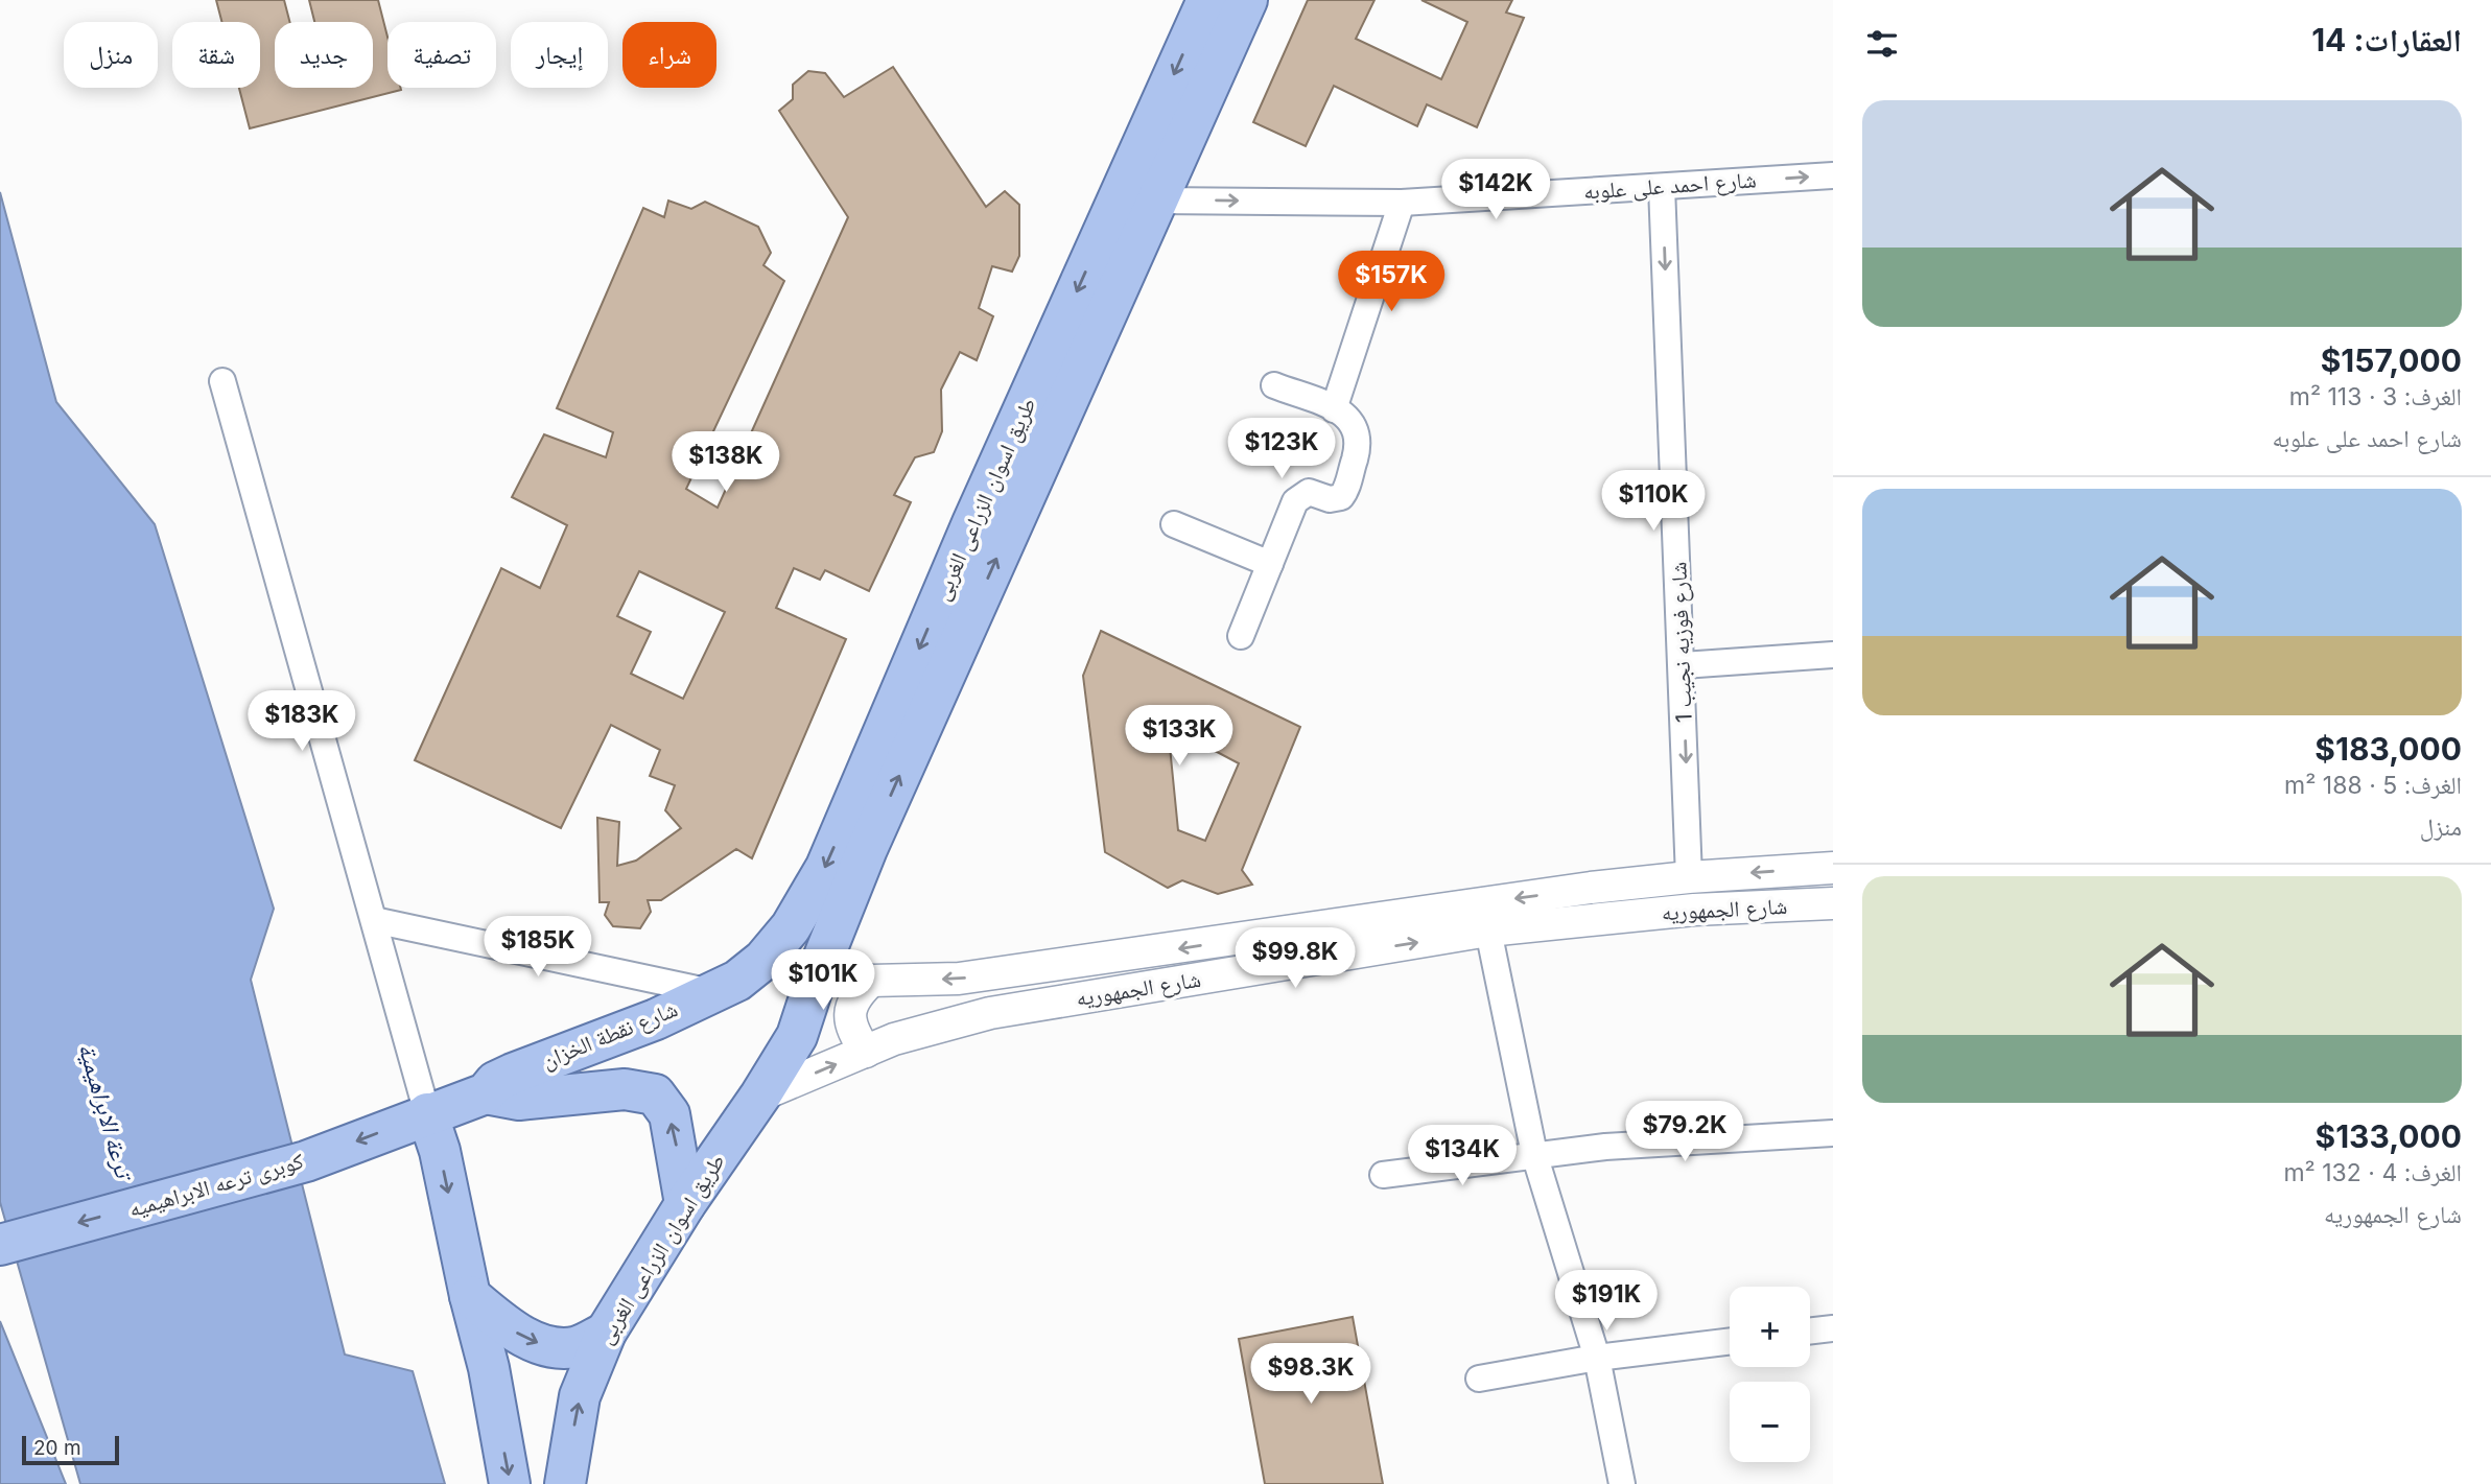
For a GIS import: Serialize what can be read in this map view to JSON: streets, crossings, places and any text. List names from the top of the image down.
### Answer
{
  "streets": {
    "main road": ["طريق اسوان الزراعى الغربى", "شارع نقطة الخزان", "كوبرى ترعه الابراهيميه"],
    "street": ["شارع احمد على علوبه", "شارع فوزيه نجيب 1", "شارع الجمهوريه"]
  },
  "crossings": [
    ["شارع احمد على علوبه", "طريق اسوان الزراعى الغربى"],
    ["شارع احمد على علوبه", "شارع فوزيه نجيب 1"],
    ["طريق اسوان الزراعى الغربى", "شارع الجمهوريه"],
    ["طريق اسوان الزراعى الغربى", "شارع نقطة الخزان"],
    ["شارع فوزيه نجيب 1", "شارع الجمهوريه"],
    ["شارع الجمهوريه", "شارع نقطة الخزان"],
    ["شارع نقطة الخزان", "كوبرى ترعه الابراهيميه"]
  ],
  "one_way": ["شارع احمد على علوبه", "شارع فوزيه نجيب 1", "كوبرى ترعه الابراهيميه"],
  "water": ["ترعة الابراهيمية"],
  "scale_bar": "20 m",
  "page": {
    "heading": "العقارات: 14",
    "chip": [
      "شراء",
      "إيجار",
      "تصفية",
      "جديد",
      "شقة",
      "منزل"
    ],
    "list": [
      {
        "name": "$157,000",
        "note": "الغرف: 3 · 113 m² · شارع احمد على علوبه"
      },
      {
        "name": "$183,000",
        "note": "الغرف: 5 · 188 m² · منزل"
      },
      {
        "name": "$133,000",
        "note": "الغرف: 4 · 132 m² · شارع الجمهوريه"
      }
    ],
    "price": [
      "$142K",
      "$157K",
      "$123K",
      "$138K",
      "$110K",
      "$183K",
      "$133K",
      "$185K",
      "$99.8K",
      "$101K",
      "$79.2K",
      "$134K",
      "$191K",
      "$98.3K"
    ],
    "map_buttons": ["+", "−"],
    "scale": "20 m"
  }
}
